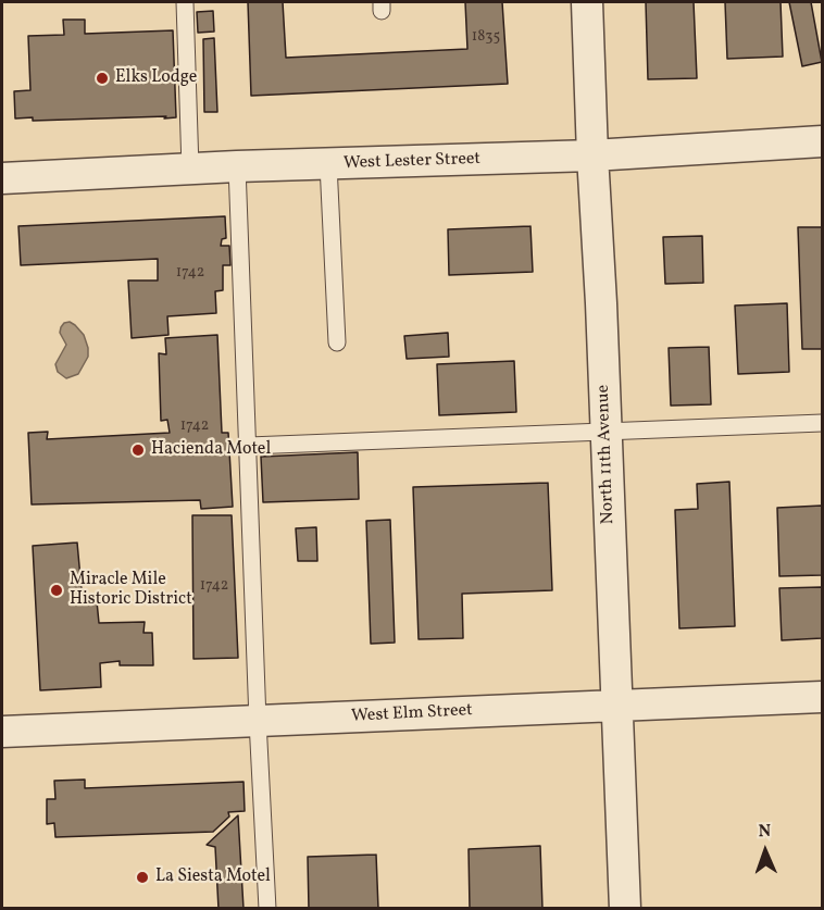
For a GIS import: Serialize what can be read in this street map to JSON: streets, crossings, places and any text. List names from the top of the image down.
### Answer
{
  "streets": {
    "street": ["West Lester Street", "North 11th Avenue", "West Elm Street"]
  },
  "crossings": [
    ["West Lester Street", "North 11th Avenue"],
    ["North 11th Avenue", "West Elm Street"]
  ],
  "places": [
    "Elks Lodge",
    "Hacienda Motel",
    "Miracle Mile Historic District",
    "La Siesta Motel"
  ],
  "house_numbers": [
    "1835",
    "1742",
    "1742",
    "1742"
  ],
  "north": "top"
}
